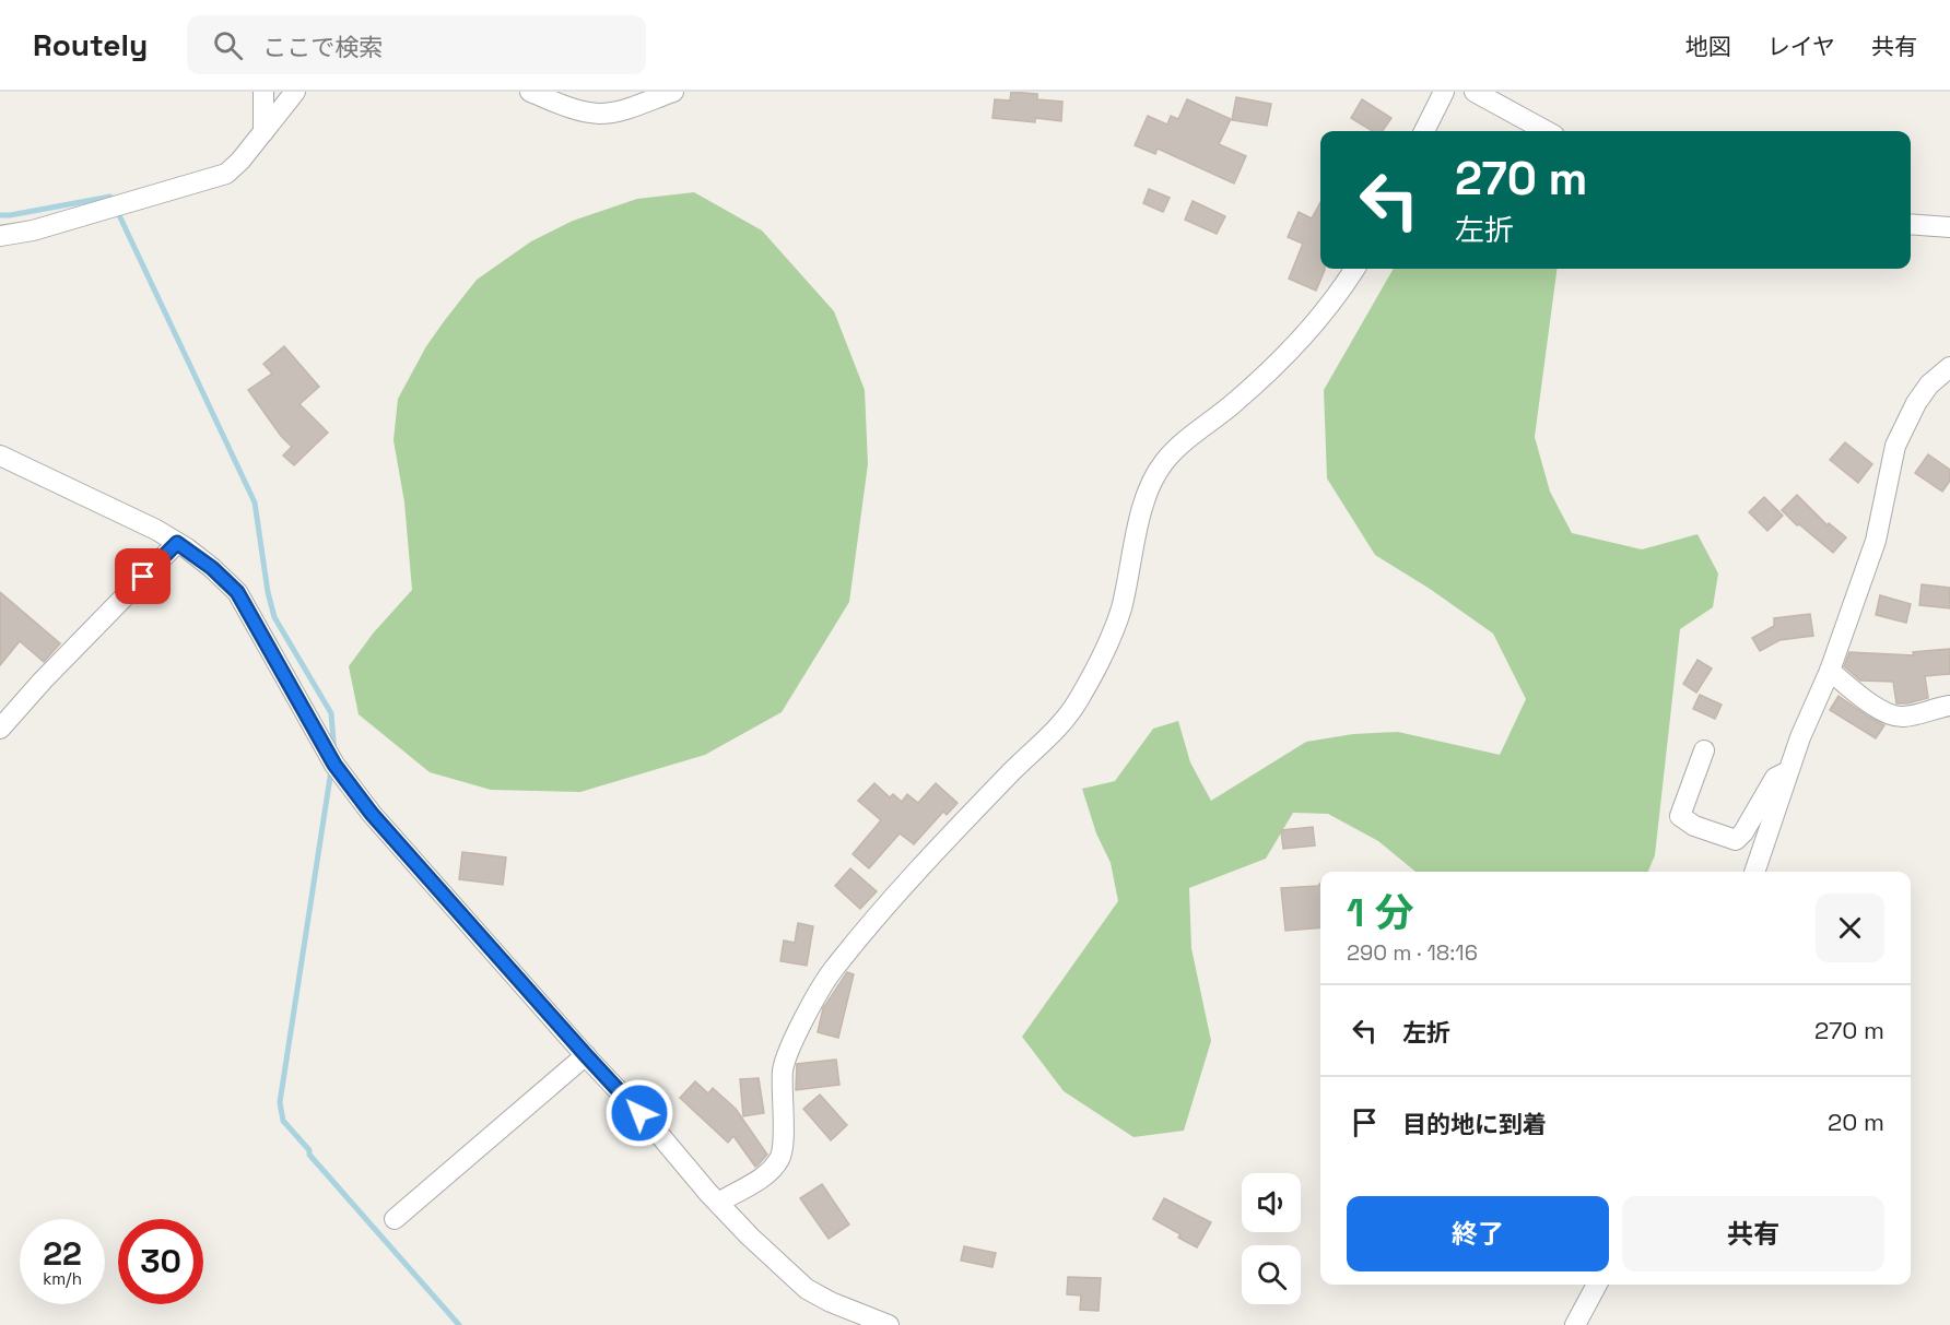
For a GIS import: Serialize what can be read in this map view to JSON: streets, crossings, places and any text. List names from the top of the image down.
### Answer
{
  "page": {
    "header": "Routely",
    "search": "ここで検索",
    "nav": ["地図", "レイヤ", "共有"],
    "turn": ["270 m", "左折"],
    "heading": ["1 分", "290 m · 18:16"],
    "list": [
      {
        "name": "左折",
        "value": "270 m"
      },
      {
        "name": "目的地に到着",
        "value": "20 m"
      }
    ],
    "buttons": ["終了", "共有"],
    "speed": "22 km/h",
    "limit": "30"
  }
}
